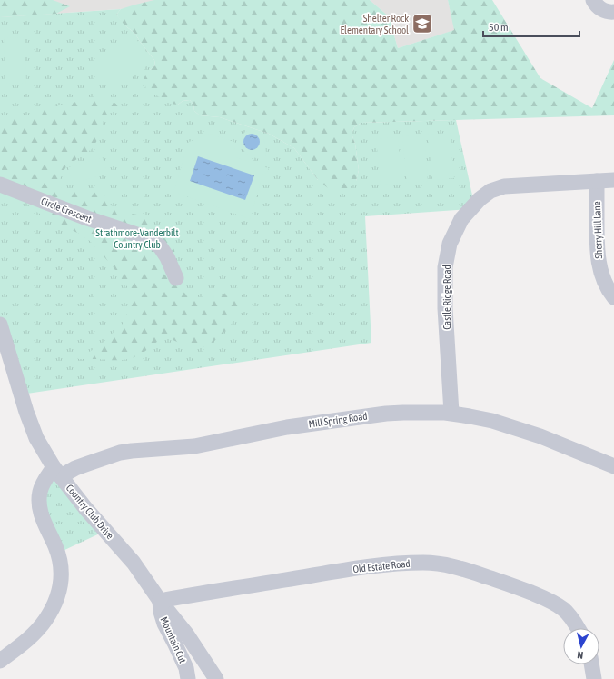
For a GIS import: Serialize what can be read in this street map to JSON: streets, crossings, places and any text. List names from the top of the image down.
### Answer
{
  "streets": {
    "street": [
      "Circle Crescent",
      "Sherry Hill Lane",
      "Castle Ridge Road",
      "Mill Spring Road",
      "Country Club Drive",
      "Old Estate Road",
      "Mountain Cut"
    ]
  },
  "crossings": [
    ["Sherry Hill Lane", "Castle Ridge Road"],
    ["Castle Ridge Road", "Mill Spring Road"],
    ["Mill Spring Road", "Country Club Drive"],
    ["Country Club Drive", "Old Estate Road"],
    ["Country Club Drive", "Mountain Cut"],
    ["Old Estate Road", "Mountain Cut"]
  ],
  "parks": ["Strathmore-Vanderbilt Country Club"],
  "places": {
    "school or university": ["Shelter Rock Elementary School"]
  },
  "scale_bar": "50 m",
  "north": "bottom"
}
